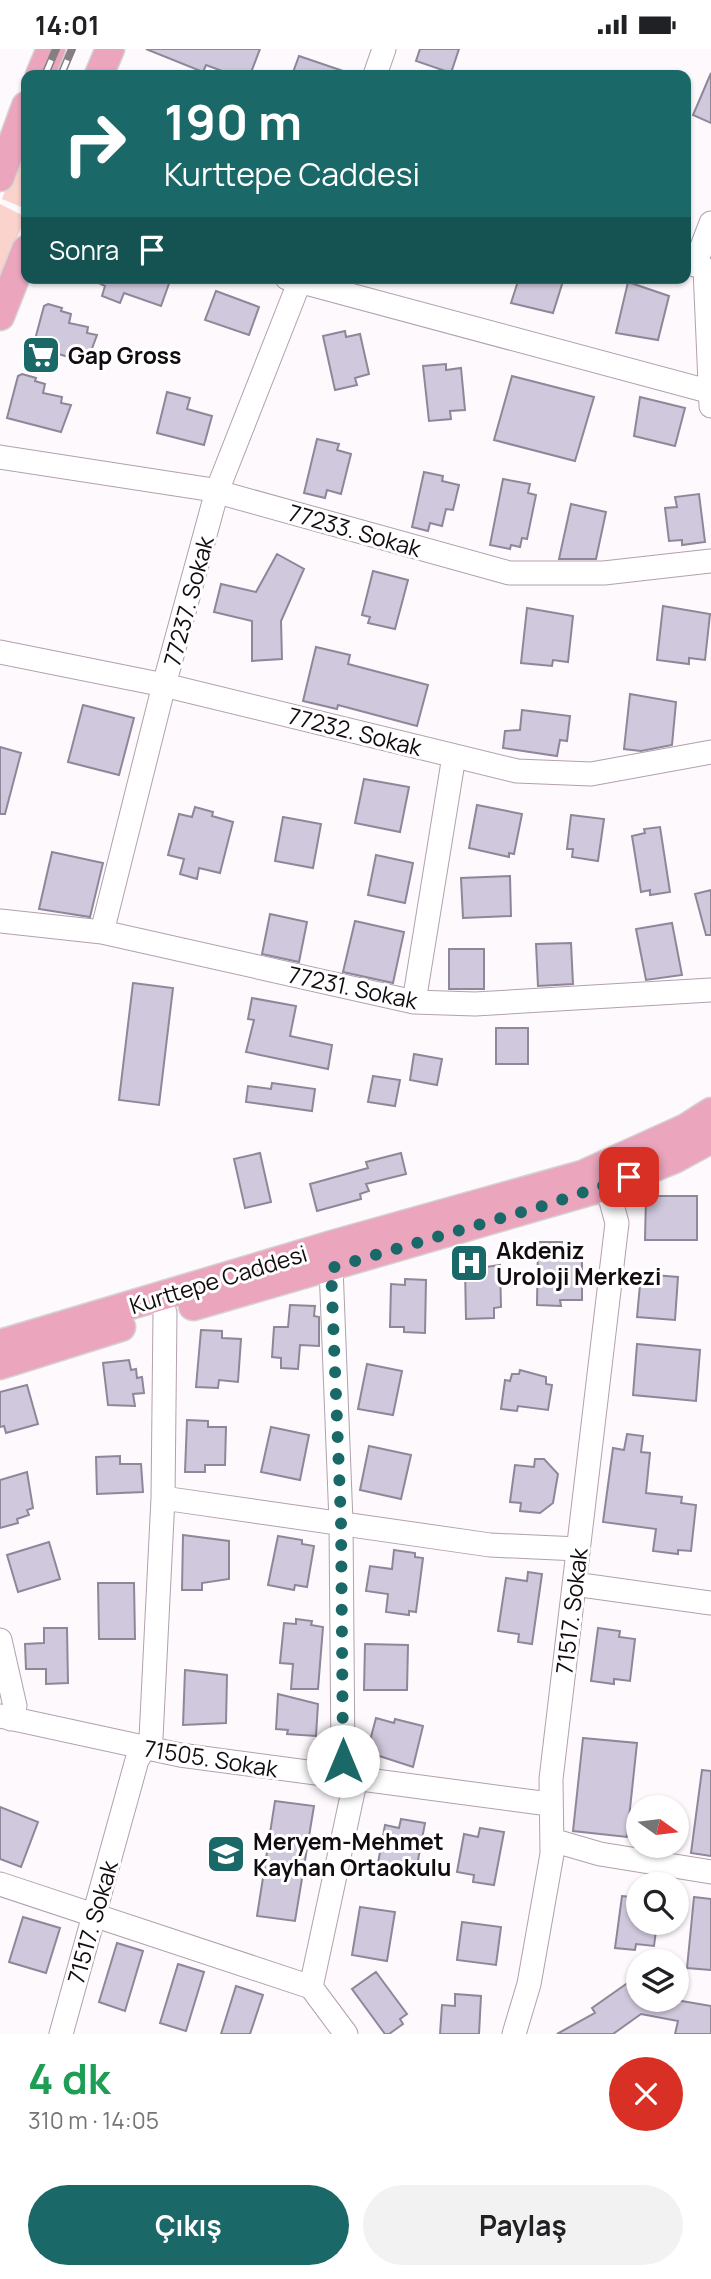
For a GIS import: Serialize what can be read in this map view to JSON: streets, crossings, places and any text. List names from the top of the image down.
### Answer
{
  "streets": {
    "main road": ["Kurttepe Caddesi"],
    "street": [
      "77233. Sokak",
      "77237. Sokak",
      "77232. Sokak",
      "77231. Sokak",
      "71517. Sokak",
      "71505. Sokak"
    ]
  },
  "crossings": [
    ["77233. Sokak", "77237. Sokak"],
    ["77237. Sokak", "77232. Sokak"],
    ["77237. Sokak", "77231. Sokak"],
    ["Kurttepe Caddesi", "71517. Sokak"],
    ["71517. Sokak", "71505. Sokak"]
  ],
  "places": {
    "supermarket": ["Gap Gross"],
    "hospital": ["Akdeniz Uroloji Merkezi"],
    "school or university": ["Meryem-Mehmet Kayhan Ortaokulu"]
  },
  "north": "right",
  "page": {
    "status": "14:01",
    "turn": ["190 m", "Kurttepe Caddesi"],
    "then": "Sonra",
    "heading": ["4 dk", "310 m · 14:05"],
    "buttons": ["Çıkış", "Paylaş"]
  }
}
